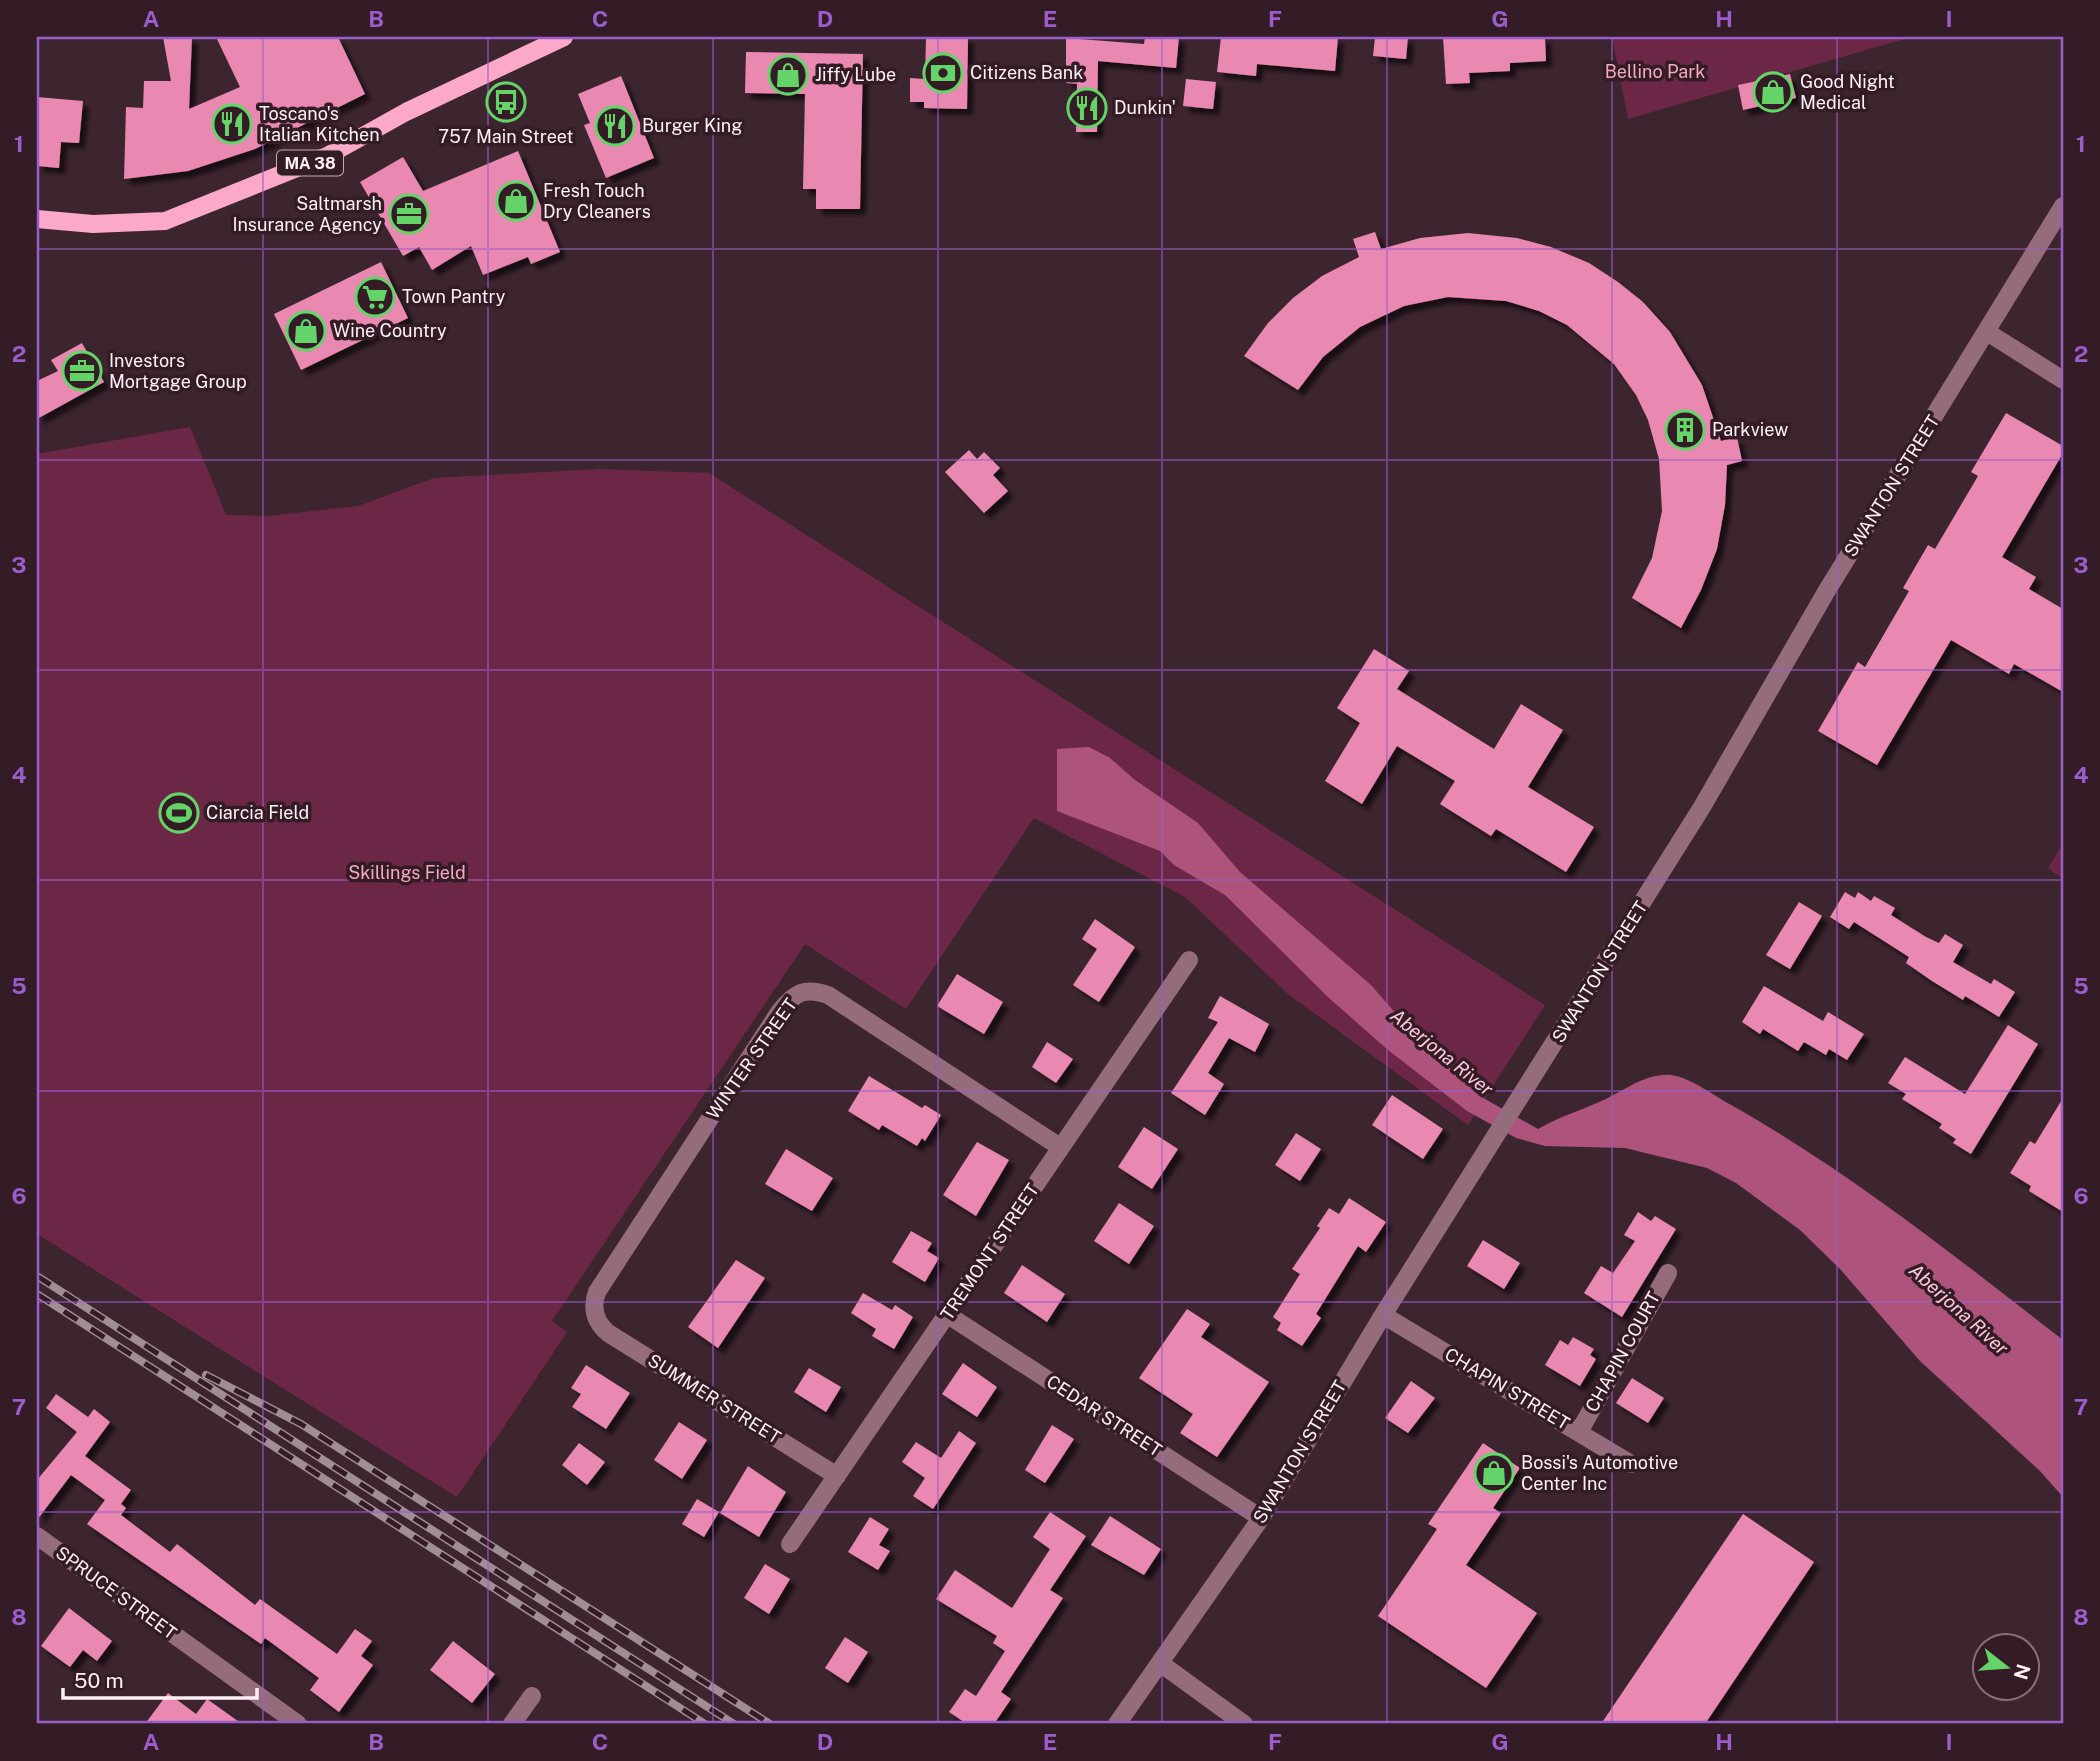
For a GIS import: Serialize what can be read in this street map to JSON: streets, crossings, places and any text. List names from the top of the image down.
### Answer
{
  "streets": {
    "main road": ["MA 38"],
    "street": [
      "SWANTON STREET",
      "WINTER STREET",
      "TREMONT STREET",
      "CHAPIN COURT",
      "CHAPIN STREET",
      "SUMMER STREET",
      "CEDAR STREET",
      "SPRUCE STREET"
    ]
  },
  "crossings": [
    ["SWANTON STREET", "CHAPIN STREET"],
    ["SWANTON STREET", "CEDAR STREET"],
    ["WINTER STREET", "TREMONT STREET"],
    ["WINTER STREET", "SUMMER STREET"],
    ["TREMONT STREET", "SUMMER STREET"],
    ["TREMONT STREET", "CEDAR STREET"],
    ["CHAPIN COURT", "CHAPIN STREET"]
  ],
  "water": ["Aberjona River"],
  "parks": ["Bellino Park", "Skillings Field"],
  "places": {
    "bank": ["Citizens Bank"],
    "shop": [
      "Jiffy Lube",
      "Good Night Medical",
      "Fresh Touch Dry Cleaners",
      "Wine Country",
      "Bossi's Automotive Center Inc"
    ],
    "bus stop": ["757 Main Street"],
    "restaurant": ["Dunkin'", "Toscano's Italian Kitchen", "Burger King"],
    "office": ["Saltmarsh Insurance Agency", "Investors Mortgage Group"],
    "supermarket": ["Town Pantry"],
    "building": ["Parkview"],
    "sports": ["Ciarcia Field"]
  },
  "scale_bar": "50 m",
  "north": "right",
  "grid": {
    "columns": [
      "A",
      "B",
      "C",
      "D",
      "E",
      "F",
      "G",
      "H",
      "I"
    ],
    "rows": [
      "1",
      "2",
      "3",
      "4",
      "5",
      "6",
      "7",
      "8"
    ]
  }
}
